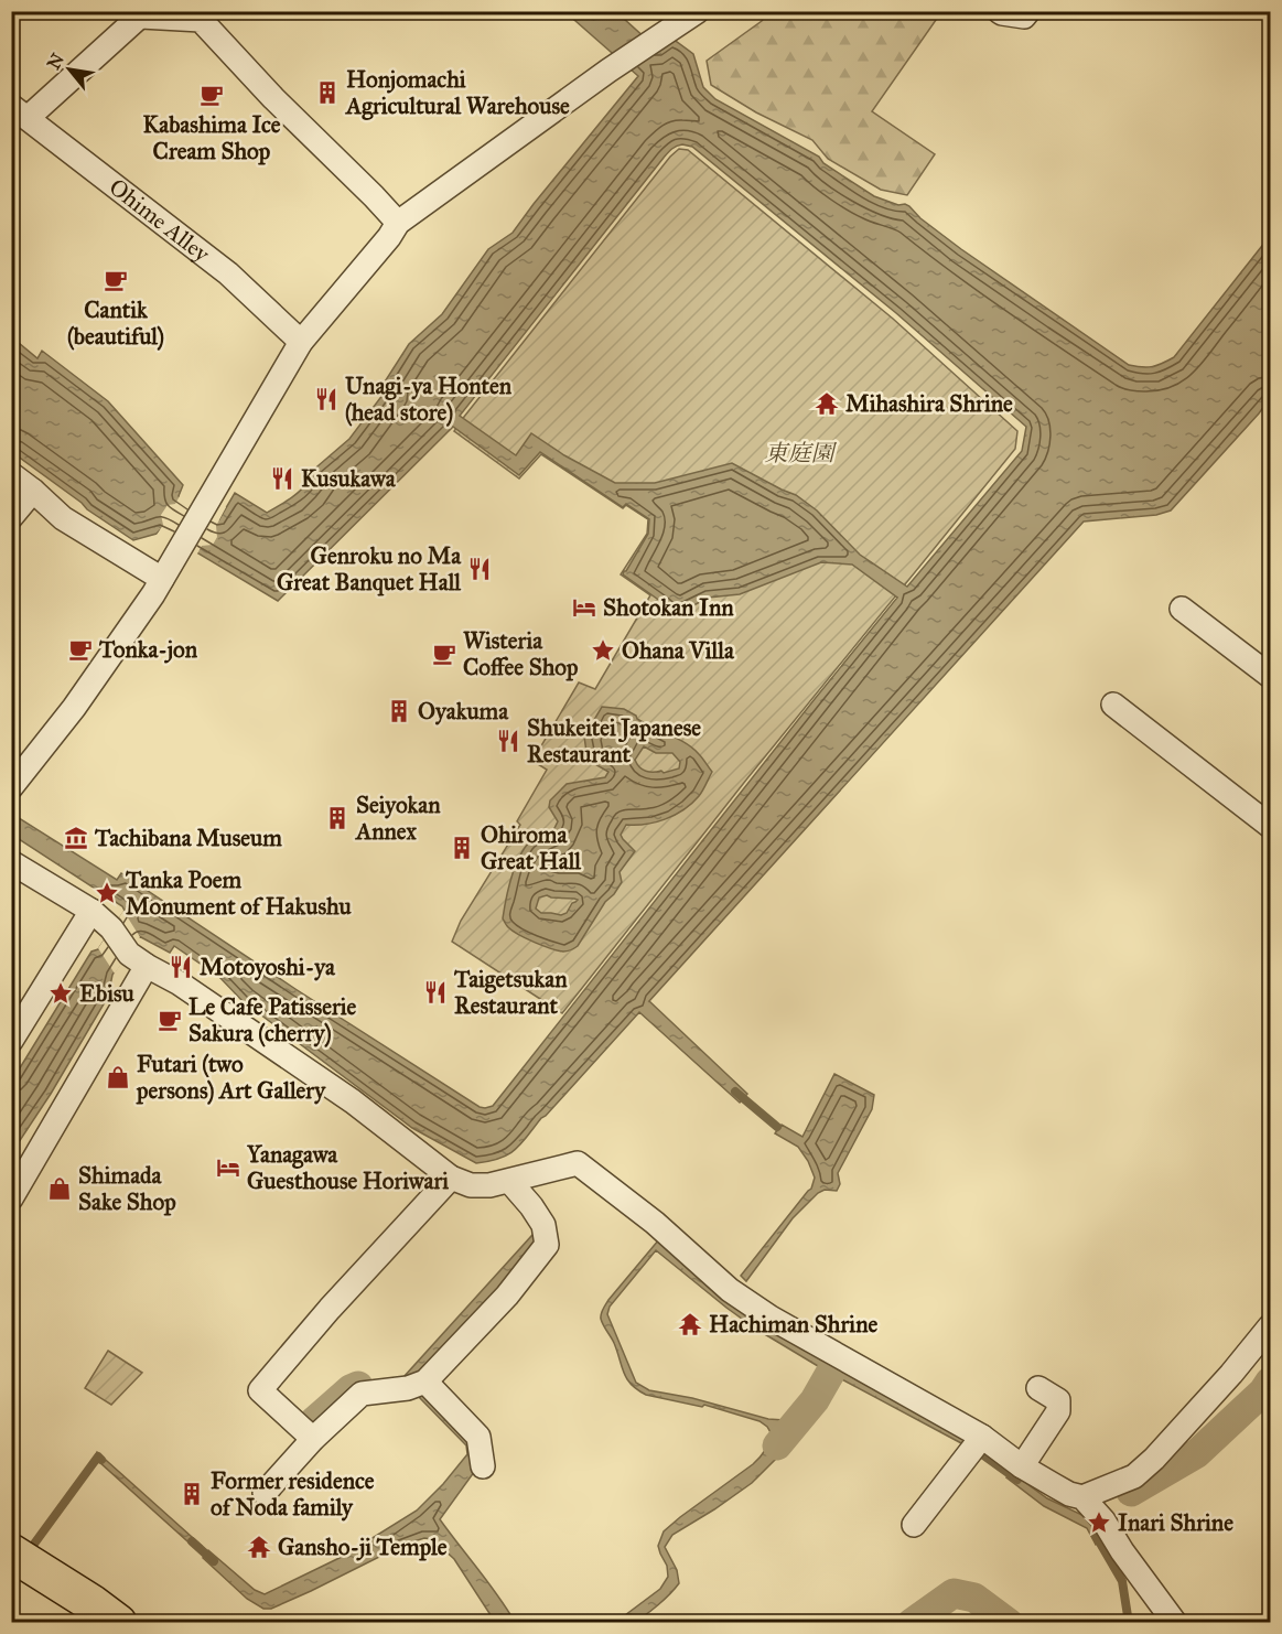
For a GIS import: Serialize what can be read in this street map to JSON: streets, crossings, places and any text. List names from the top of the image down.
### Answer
{
  "streets": {
    "street": ["Ohime Alley"]
  },
  "parks": ["東庭園"],
  "places": {
    "building": [
      "Honjomachi Agricultural Warehouse",
      "Oyakuma",
      "Seiyokan Annex",
      "Ohiroma Great Hall",
      "Former residence of Noda family"
    ],
    "cafe": [
      "Kabashima Ice Cream Shop",
      "Cantik (beautiful)",
      "Tonka-jon",
      "Wisteria Coffee Shop",
      "Le Cafe Patisserie Sakura (cherry)"
    ],
    "restaurant": [
      "Unagi-ya Honten (head store)",
      "Kusukawa",
      "Genroku no Ma Great Banquet Hall",
      "Shukeitei Japanese Restaurant",
      "Motoyoshi-ya",
      "Taigetsukan Restaurant"
    ],
    "temple": ["Mihashira Shrine", "Hachiman Shrine", "Gansho-ji Temple"],
    "hotel": ["Shotokan Inn", "Yanagawa Guesthouse Horiwari"],
    "place": [
      "Ohana Villa",
      "Tanka Poem Monument of Hakushu",
      "Ebisu",
      "Inari Shrine"
    ],
    "museum": ["Tachibana Museum"],
    "shop": ["Futari (two persons) Art Gallery", "Shimada Sake Shop"]
  },
  "north": "top left"
}
